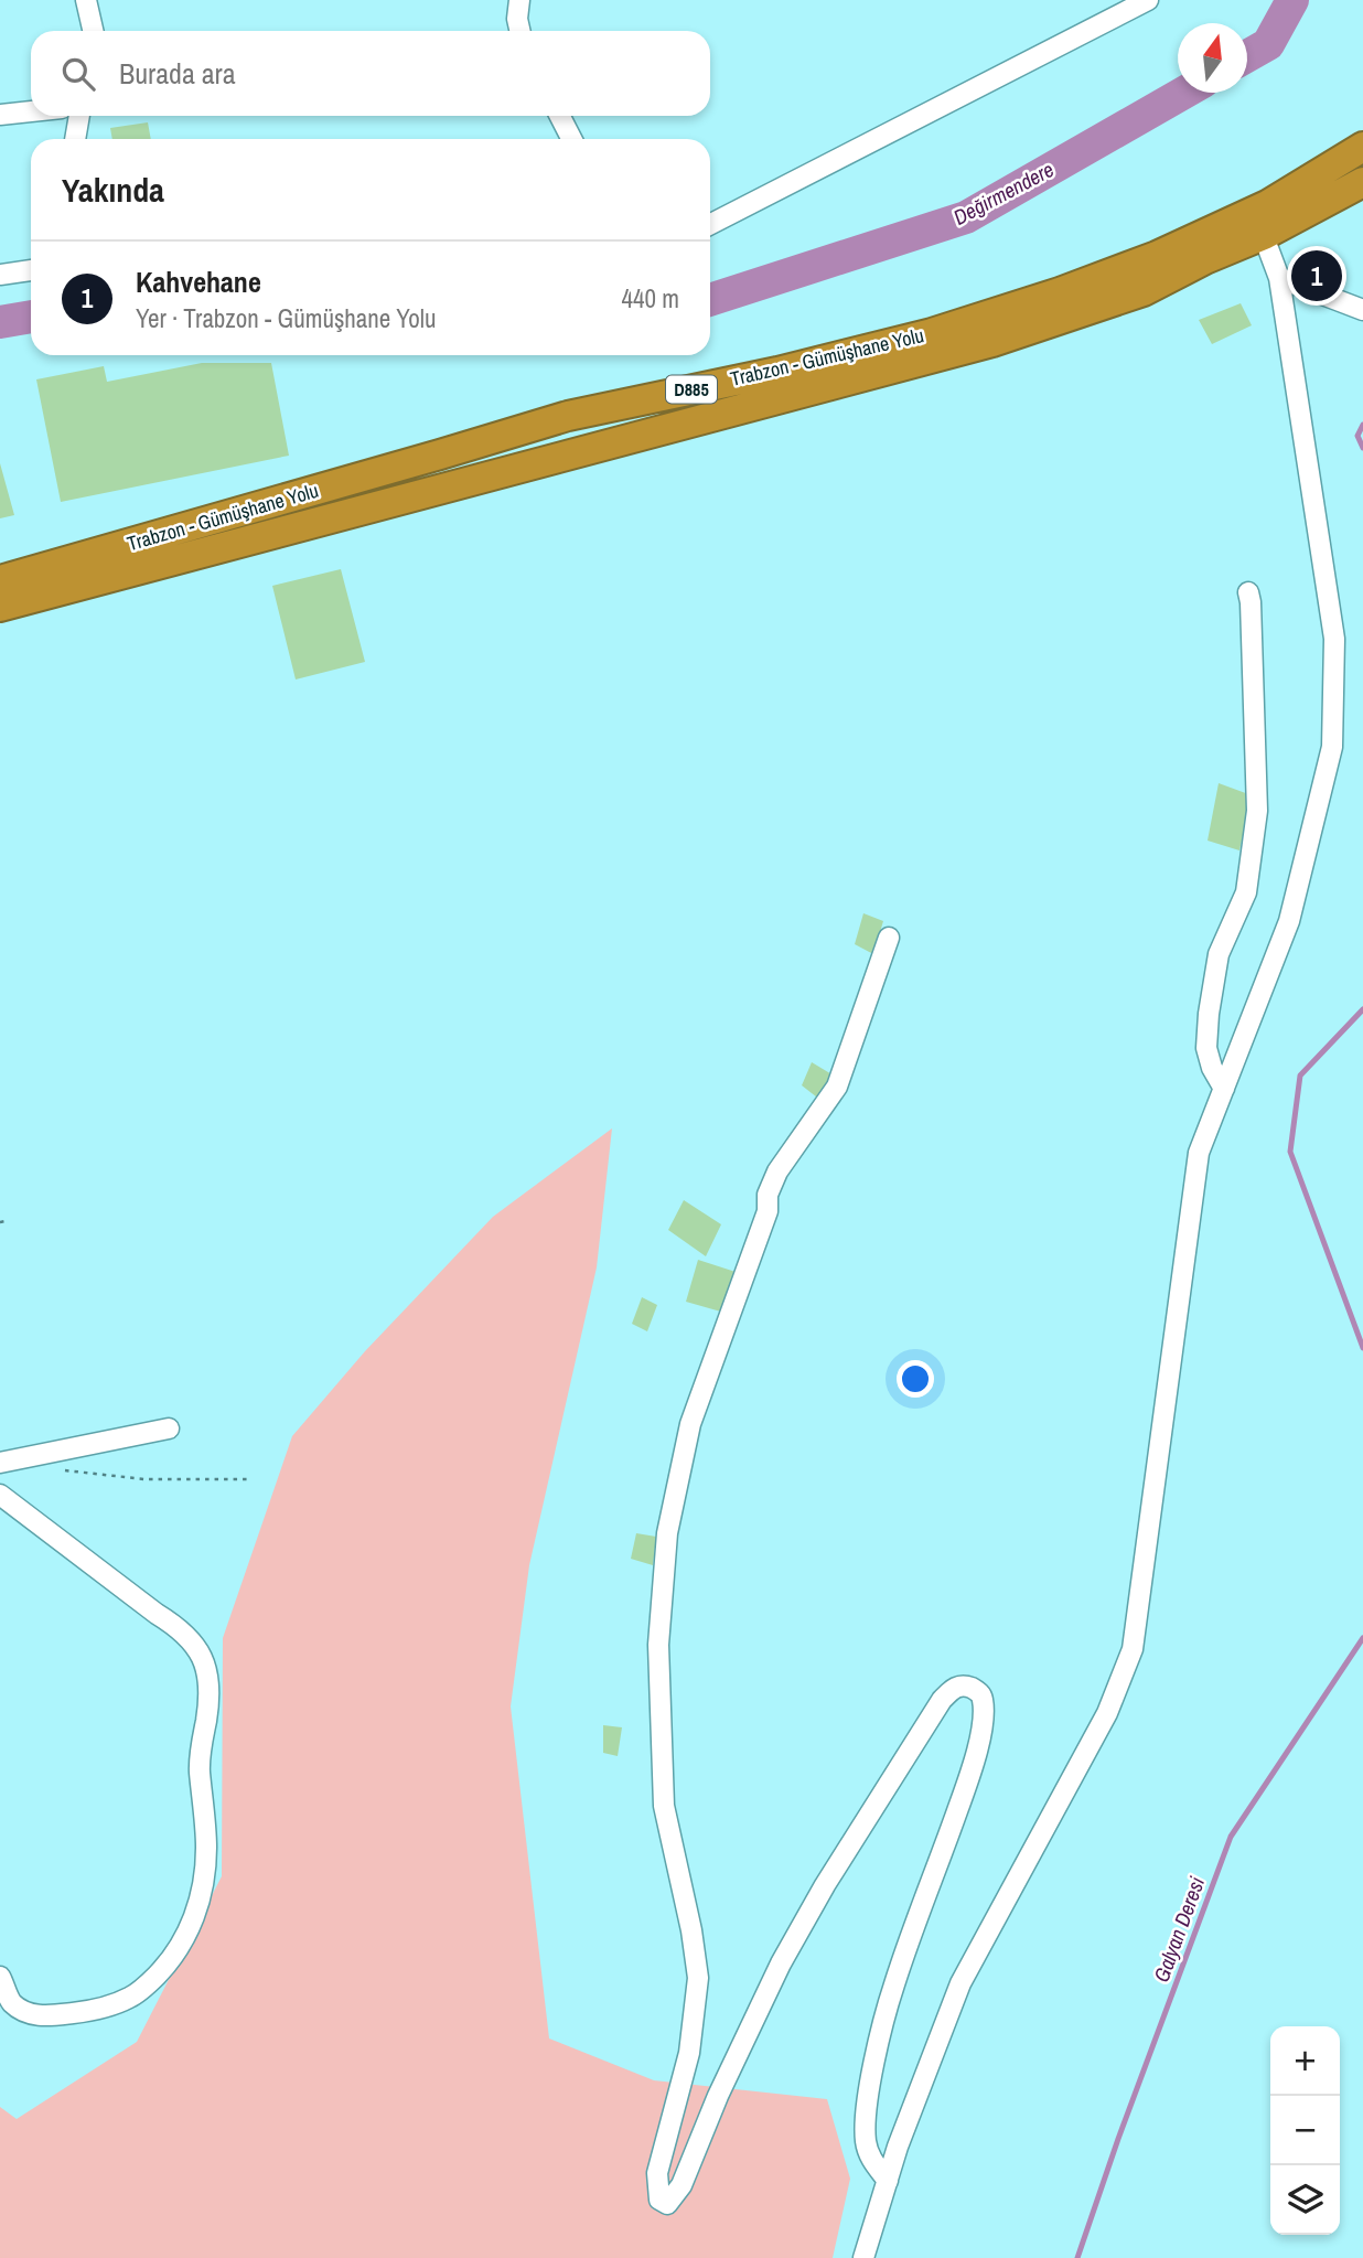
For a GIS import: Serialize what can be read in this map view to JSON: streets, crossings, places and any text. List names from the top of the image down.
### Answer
{
  "streets": {
    "highway": ["Trabzon - Gümüşhane Yolu", "D885"]
  },
  "water": ["Değirmendere", "Galyan Deresi"],
  "north": "top",
  "page": {
    "search": "Burada ara",
    "heading": "Yakında",
    "list": [
      {
        "mark": "1",
        "name": "Kahvehane",
        "note": "Yer · Trabzon - Gümüşhane Yolu",
        "value": "440 m"
      }
    ],
    "pins": "1",
    "map_buttons": ["+", "−"]
  }
}
